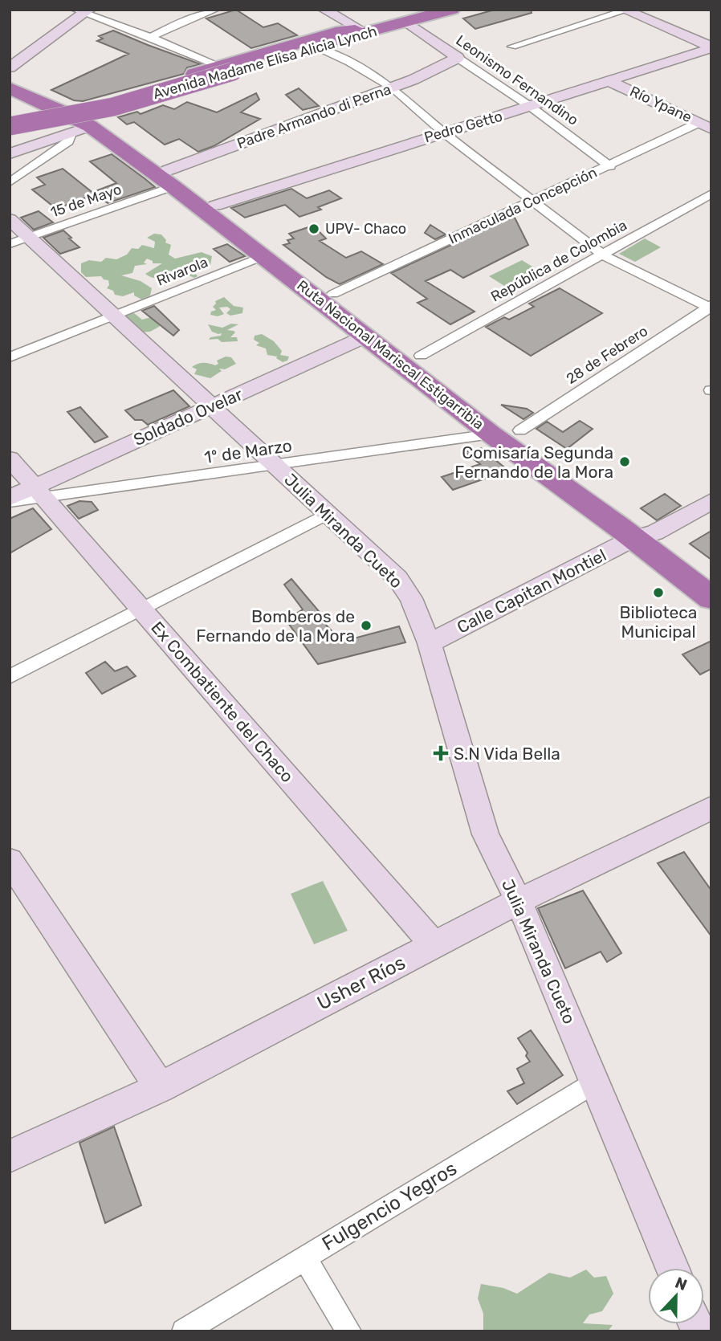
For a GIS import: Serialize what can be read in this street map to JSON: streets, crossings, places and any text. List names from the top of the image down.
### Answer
{
  "streets": {
    "highway": ["Avenida Madame Elisa Alicia Lynch", "Ruta Nacional Mariscal Estigarribia"],
    "street": [
      "Leonismo Fernandino",
      "Río Ypane",
      "Padre Armando di Perna",
      "Pedro Getto",
      "15 de Mayo",
      "Inmaculada Concepción",
      "República de Colombia",
      "Rivarola",
      "28 de Febrero",
      "Soldado Ovelar",
      "1º de Marzo",
      "Julia Miranda Cueto",
      "Calle Capitan Montiel",
      "Ex Combatiente del Chaco",
      "Usher Ríos",
      "Fulgencio Yegros"
    ]
  },
  "crossings": [
    ["Avenida Madame Elisa Alicia Lynch", "Leonismo Fernandino"],
    ["Avenida Madame Elisa Alicia Lynch", "Ruta Nacional Mariscal Estigarribia"],
    ["Leonismo Fernandino", "Padre Armando di Perna"],
    ["Leonismo Fernandino", "Pedro Getto"],
    ["Leonismo Fernandino", "Inmaculada Concepción"],
    ["Río Ypane", "Pedro Getto"],
    ["Río Ypane", "Inmaculada Concepción"],
    ["Padre Armando di Perna", "15 de Mayo"],
    ["Padre Armando di Perna", "Ruta Nacional Mariscal Estigarribia"],
    ["Pedro Getto", "Ruta Nacional Mariscal Estigarribia"],
    ["15 de Mayo", "Ruta Nacional Mariscal Estigarribia"],
    ["15 de Mayo", "Julia Miranda Cueto"],
    ["Inmaculada Concepción", "Ruta Nacional Mariscal Estigarribia"],
    ["República de Colombia", "Ruta Nacional Mariscal Estigarribia"],
    ["República de Colombia", "Soldado Ovelar"],
    ["Rivarola", "Ruta Nacional Mariscal Estigarribia"],
    ["Rivarola", "Julia Miranda Cueto"],
    ["Ruta Nacional Mariscal Estigarribia", "28 de Febrero"],
    ["Ruta Nacional Mariscal Estigarribia", "Soldado Ovelar"],
    ["Ruta Nacional Mariscal Estigarribia", "1º de Marzo"],
    ["Ruta Nacional Mariscal Estigarribia", "Calle Capitan Montiel"],
    ["Soldado Ovelar", "1º de Marzo"],
    ["Soldado Ovelar", "Julia Miranda Cueto"],
    ["Soldado Ovelar", "Ex Combatiente del Chaco"],
    ["1º de Marzo", "Julia Miranda Cueto"],
    ["1º de Marzo", "Ex Combatiente del Chaco"],
    ["Julia Miranda Cueto", "Calle Capitan Montiel"],
    ["Julia Miranda Cueto", "Usher Ríos"],
    ["Julia Miranda Cueto", "Fulgencio Yegros"],
    ["Ex Combatiente del Chaco", "Usher Ríos"]
  ],
  "places": {
    "other": [
      "UPV- Chaco",
      "Comisaría Segunda Fernando de la Mora",
      "Biblioteca Municipal",
      "Bomberos de Fernando de la Mora"
    ],
    "health": ["S.N Vida Bella"]
  },
  "north": "top"
}
